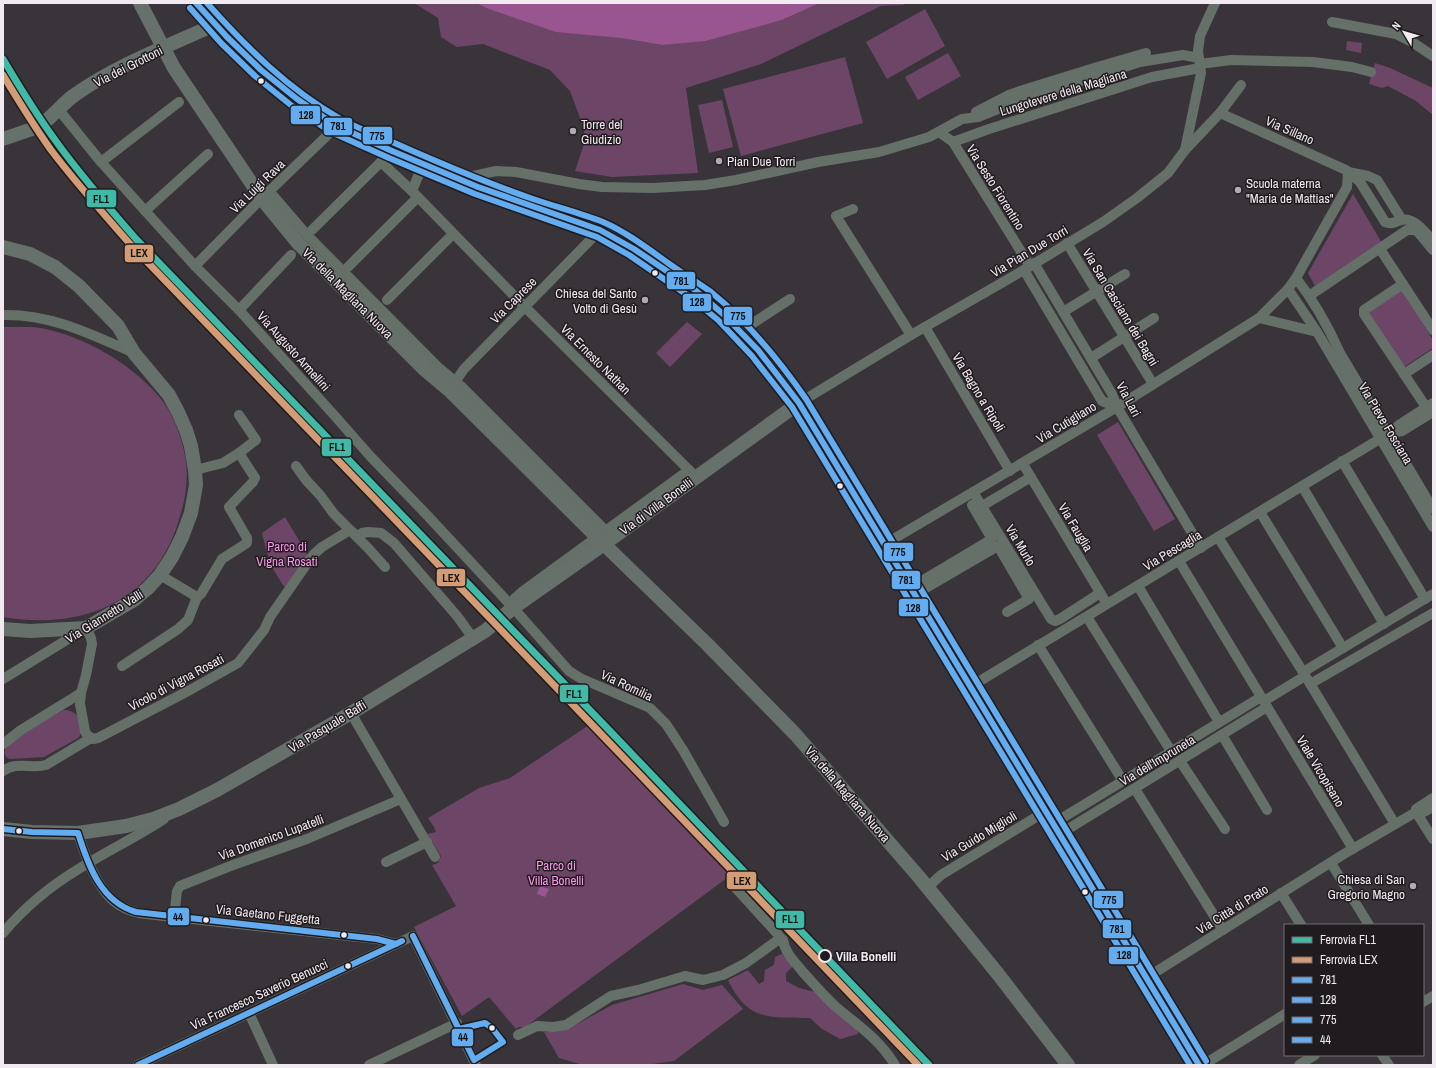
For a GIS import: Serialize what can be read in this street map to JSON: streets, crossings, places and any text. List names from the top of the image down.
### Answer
{
  "streets": {
    "main road": [
      "Via dei Grottoni",
      "Via della Magliana Nuova",
      "Via di Villa Bonelli",
      "Via Giannetto Valli",
      "Via Pasquale Baffi"
    ],
    "street": [
      "Lungotevere della Magliana",
      "Via Sillano",
      "Via Luigi Rava",
      "Via Sesto Fiorentino",
      "Via Pian Due Torri",
      "Via Caprese",
      "Via San Casciano dei Bagni",
      "Via Augusto Armellini",
      "Via Ernesto Nathan",
      "Via Bagno a Ripoli",
      "Via Lari",
      "Via Cutigliano",
      "Via Pieve Fosciana",
      "Via Fauglia",
      "Via Murlo",
      "Via Pescaglia",
      "Vicolo di Vigna Rosati",
      "Via Romilia",
      "Via dell'Impruneta",
      "Viale Vicopisano",
      "Via Guido Miglioli",
      "Via Domenico Lupatelli",
      "Via Città di Prato",
      "Via Gaetano Fuggetta",
      "Via Francesco Saverio Benucci"
    ]
  },
  "crossings": [
    ["Via dei Grottoni", "Via della Magliana Nuova"],
    ["Via dei Grottoni", "Via Augusto Armellini"],
    ["Lungotevere della Magliana", "Via Sesto Fiorentino"],
    ["Via Sillano", "Via Pian Due Torri"],
    ["Via Sillano", "Via Cutigliano"],
    ["Via Luigi Rava", "Via della Magliana Nuova"],
    ["Via Luigi Rava", "Via Augusto Armellini"],
    ["Via Sesto Fiorentino", "Via Pian Due Torri"],
    ["Via Sesto Fiorentino", "Via Lari"],
    ["Via Pian Due Torri", "Via San Casciano dei Bagni"],
    ["Via Pian Due Torri", "Via Bagno a Ripoli"],
    ["Via Pian Due Torri", "Via Lari"],
    ["Via Pian Due Torri", "Via di Villa Bonelli"],
    ["Via della Magliana Nuova", "Via Caprese"],
    ["Via della Magliana Nuova", "Via di Villa Bonelli"],
    ["Via della Magliana Nuova", "Via Guido Miglioli"],
    ["Via Caprese", "Via Ernesto Nathan"],
    ["Via San Casciano dei Bagni", "Via Cutigliano"],
    ["Via Augusto Armellini", "Via di Villa Bonelli"],
    ["Via Augusto Armellini", "Via Romilia"],
    ["Via Ernesto Nathan", "Via di Villa Bonelli"],
    ["Via Bagno a Ripoli", "Via Cutigliano"],
    ["Via Lari", "Via Cutigliano"],
    ["Via Lari", "Via Pescaglia"],
    ["Via Cutigliano", "Via Pieve Fosciana"],
    ["Via Cutigliano", "Via Fauglia"],
    ["Via Cutigliano", "Via Murlo"],
    ["Via Pieve Fosciana", "Via Pescaglia"],
    ["Via di Villa Bonelli", "Via Romilia"],
    ["Via di Villa Bonelli", "Via Pasquale Baffi"],
    ["Via Fauglia", "Via Murlo"],
    ["Via Fauglia", "Via Pescaglia"],
    ["Via Pescaglia", "Viale Vicopisano"],
    ["Via Pasquale Baffi", "Via Gaetano Fuggetta"],
    ["Via dell'Impruneta", "Viale Vicopisano"],
    ["Viale Vicopisano", "Via Città di Prato"],
    ["Via Domenico Lupatelli", "Via Gaetano Fuggetta"],
    ["Via Gaetano Fuggetta", "Via Francesco Saverio Benucci"]
  ],
  "parks": ["Parco di Vigna Rosati", "Parco di Villa Bonelli"],
  "places": [
    "Torre del Giudizio",
    "Pian Due Torri",
    "Scuola materna \"Maria de Mattias\"",
    "Chiesa del Santo Volto di Gesù",
    "Chiesa di San Gregorio Magno",
    "Villa Bonelli"
  ],
  "lines": [
    "transit line 781",
    "transit line 775",
    "transit line 128",
    "rail line FL1",
    "rail line LEX",
    "transit line 44"
  ],
  "legend": [
    "Ferrovia FL1",
    "Ferrovia LEX",
    "781",
    "128",
    "775",
    "44"
  ],
  "north": "top left"
}
